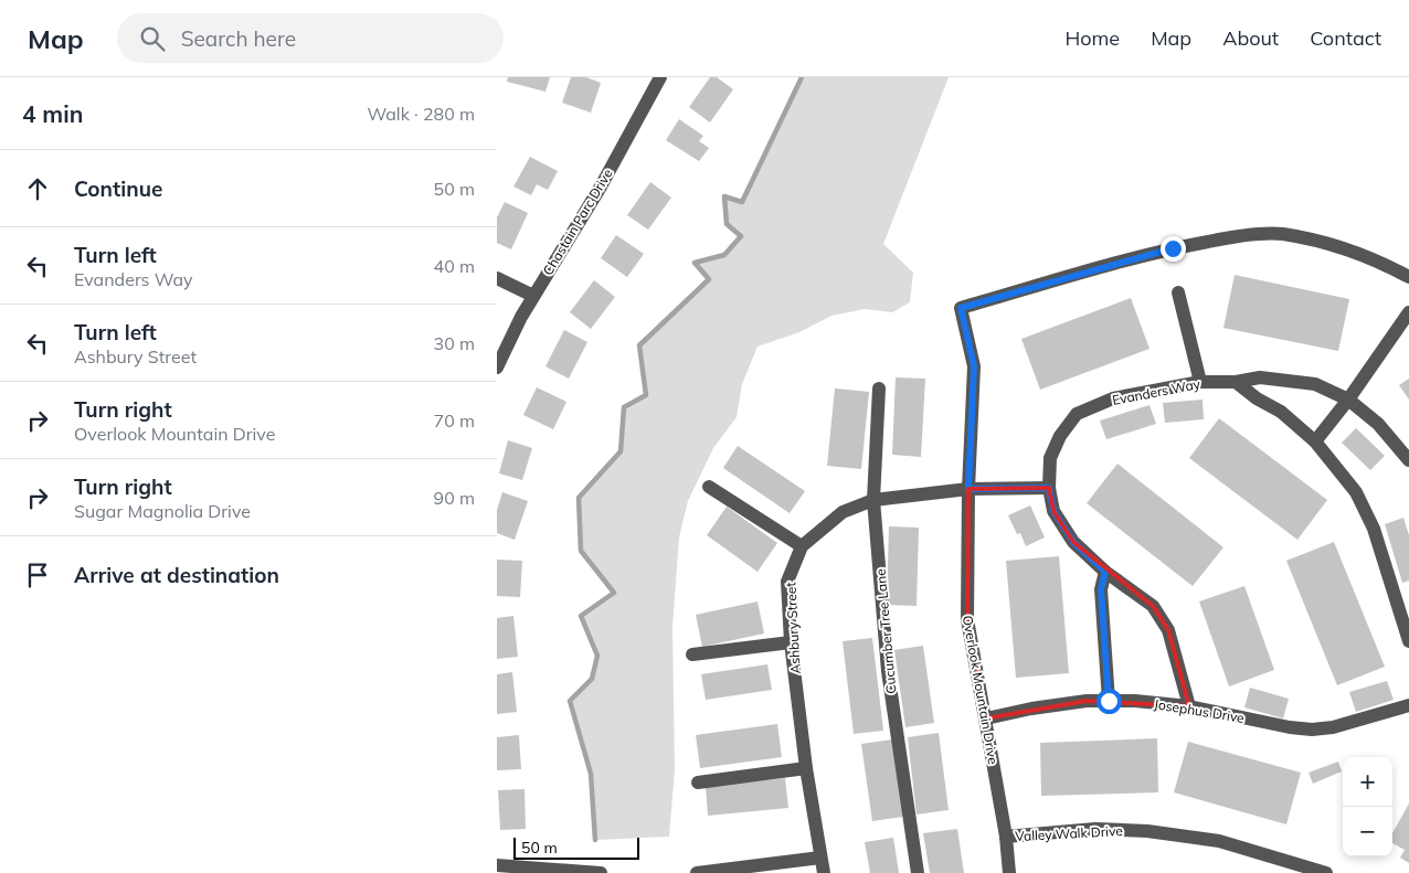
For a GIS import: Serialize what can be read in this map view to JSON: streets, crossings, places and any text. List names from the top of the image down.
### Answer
{
  "streets": {
    "street": [
      "Chastain Parc Drive",
      "Evanders Way",
      "Ashbury Street",
      "Cucumber Tree Lane",
      "Overlook Mountain Drive",
      "Josephus Drive",
      "Valley Walk Drive"
    ]
  },
  "crossings": [
    ["Evanders Way", "Ashbury Street"],
    ["Evanders Way", "Josephus Drive"],
    ["Ashbury Street", "Cucumber Tree Lane"],
    ["Ashbury Street", "Overlook Mountain Drive"],
    ["Overlook Mountain Drive", "Josephus Drive"],
    ["Overlook Mountain Drive", "Valley Walk Drive"]
  ],
  "scale_bar": "50 m",
  "page": {
    "header": "Map",
    "search": "Search here",
    "nav": [
      "Home",
      "Map",
      "About",
      "Contact"
    ],
    "heading": ["4 min", "Walk · 280 m"],
    "list": [
      ["Continue", "50 m"],
      ["Turn left", "Evanders Way", "40 m"],
      ["Turn left", "Ashbury Street", "30 m"],
      ["Turn right", "Overlook Mountain Drive", "70 m"],
      ["Turn right", "Sugar Magnolia Drive", "90 m"],
      "Arrive at destination"
    ],
    "map_buttons": ["+", "−"],
    "scale": "50 m"
  }
}
